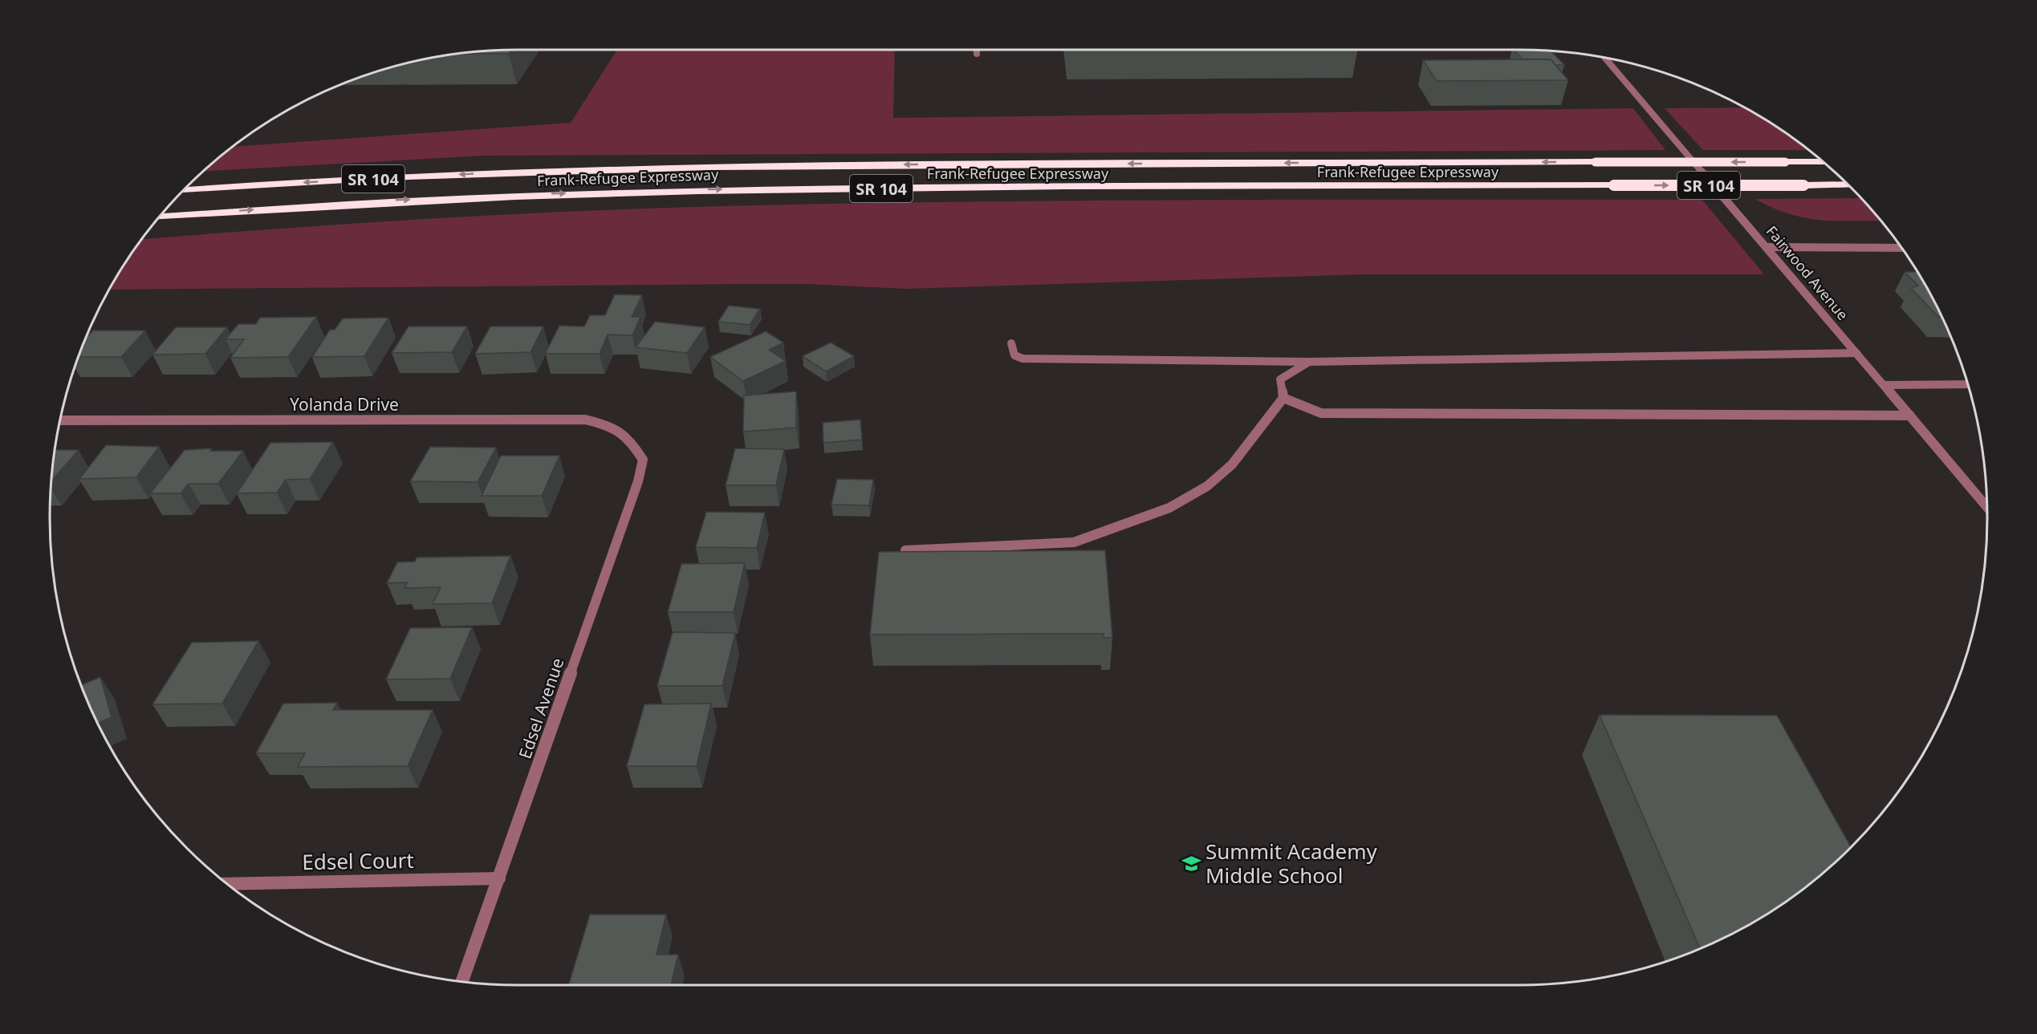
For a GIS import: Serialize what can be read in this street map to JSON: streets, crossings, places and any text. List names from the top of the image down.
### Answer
{
  "streets": {
    "highway": ["Frank-Refugee Expressway", "SR 104"],
    "street": [
      "Fairwood Avenue",
      "Yolanda Drive",
      "Edsel Avenue",
      "Edsel Court"
    ]
  },
  "crossings": [
    ["Yolanda Drive", "Edsel Avenue"],
    ["Edsel Avenue", "Edsel Court"]
  ],
  "places": {
    "school or university": ["Summit Academy Middle School"]
  }
}
